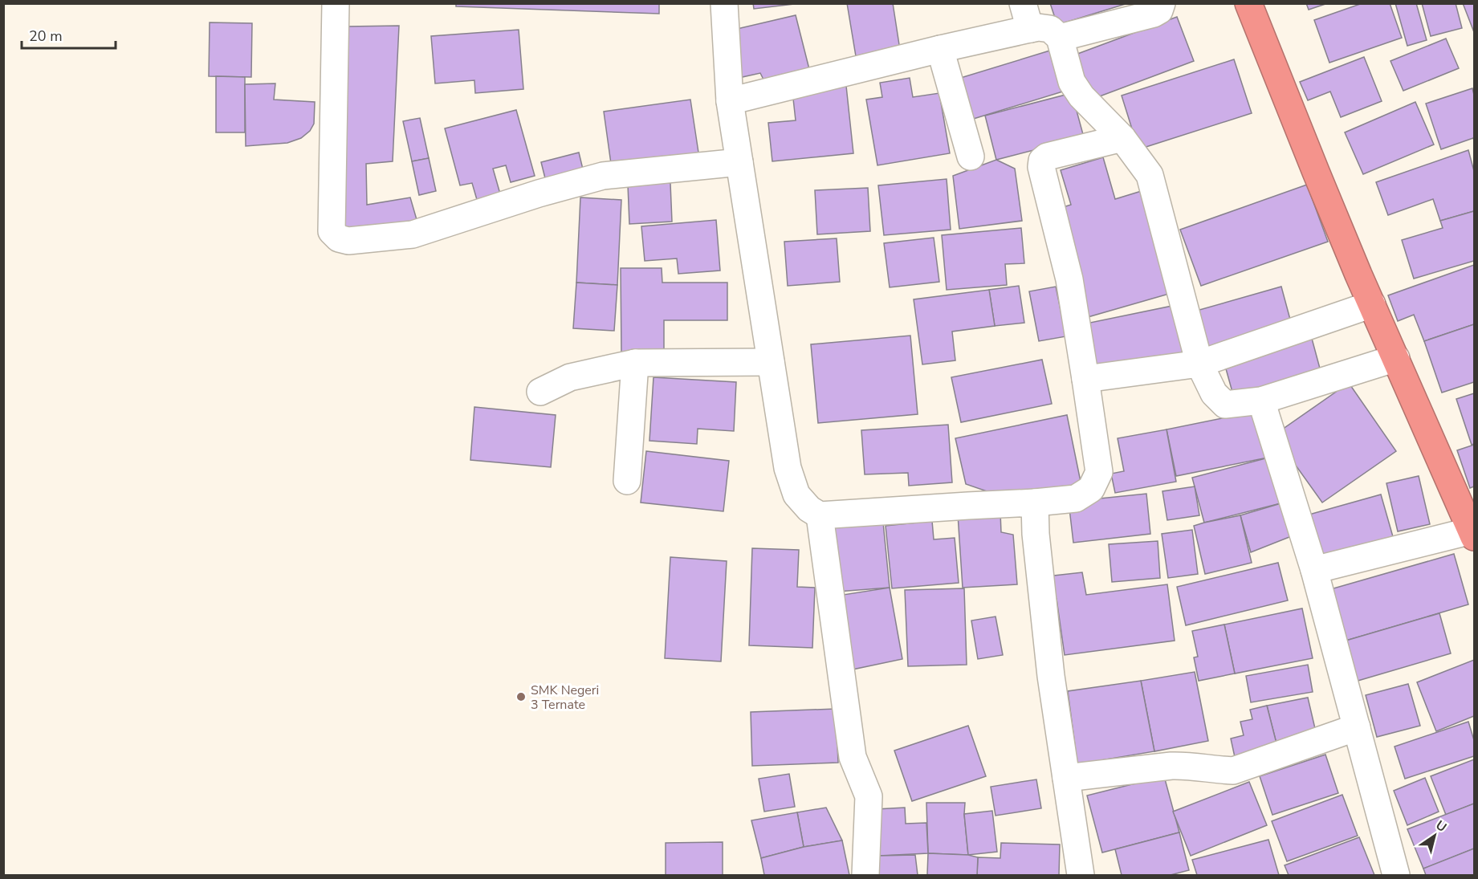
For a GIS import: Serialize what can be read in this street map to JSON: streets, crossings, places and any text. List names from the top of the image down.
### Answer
{
  "places": ["SMK Negeri 3 Ternate"],
  "scale_bar": "20 m",
  "north": "top right"
}
